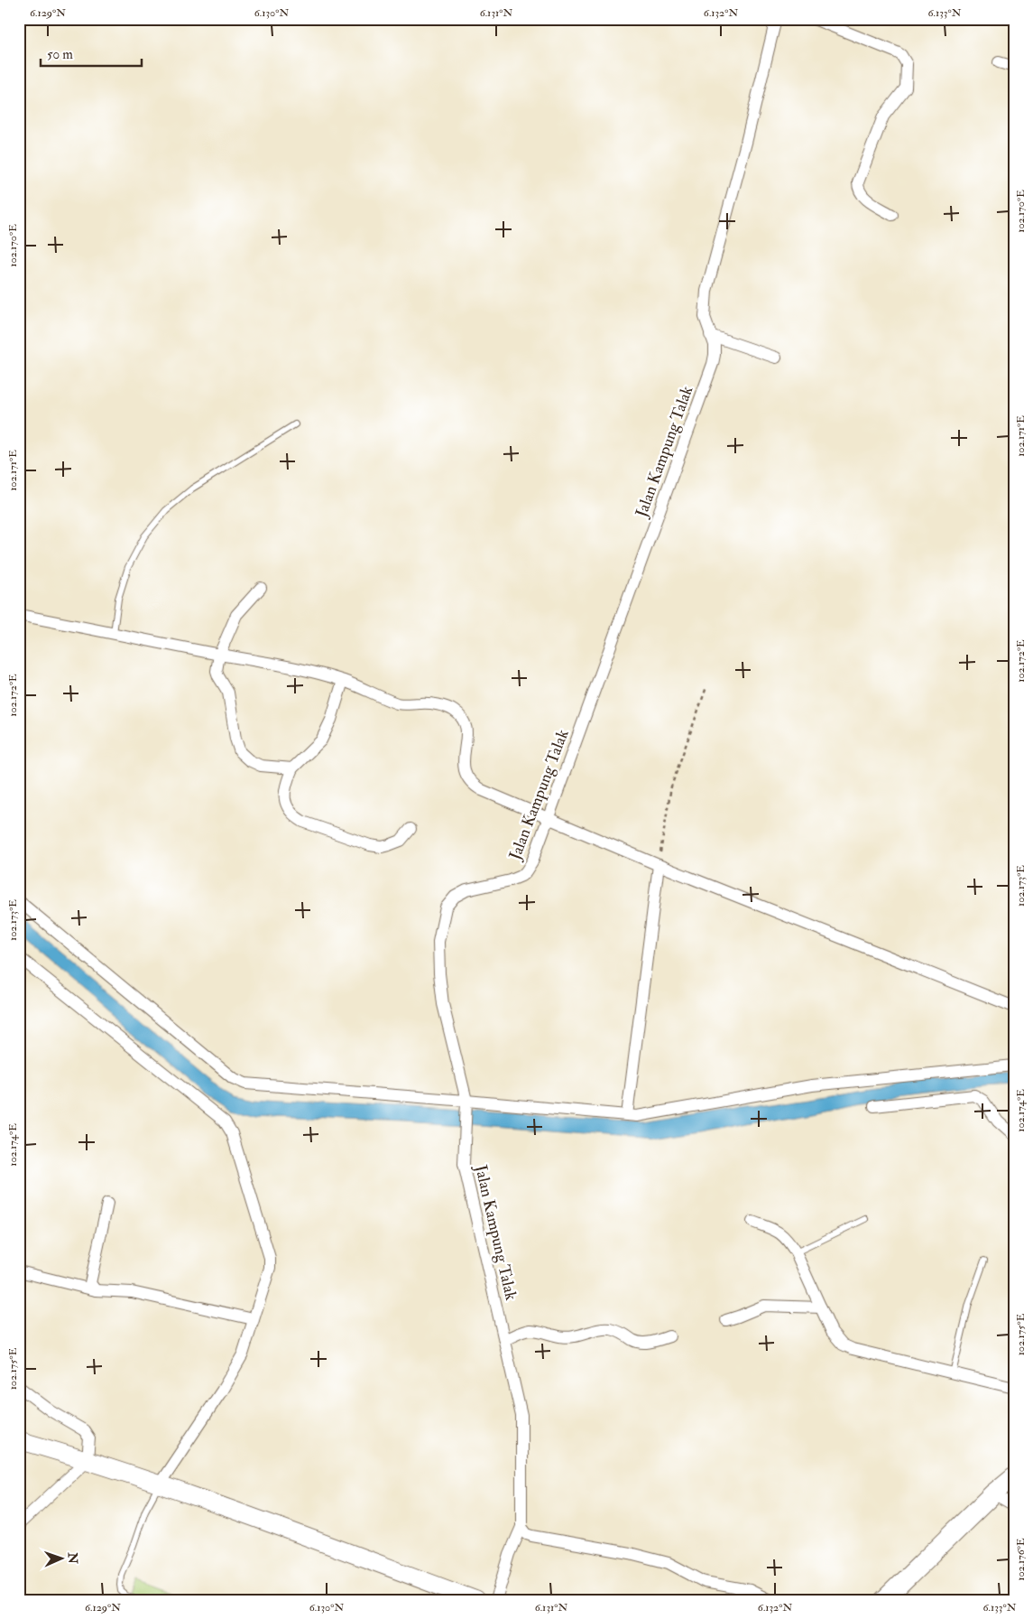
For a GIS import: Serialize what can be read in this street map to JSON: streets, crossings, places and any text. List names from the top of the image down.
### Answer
{
  "streets": {
    "street": ["Jalan Kampung Talak"]
  },
  "scale_bar": "50 m",
  "north": "right",
  "coordinates": [
    "6.129°N",
    "6.130°N",
    "6.131°N",
    "6.132°N",
    "6.133°N",
    "102.170°E",
    "102.171°E",
    "102.172°E",
    "102.173°E",
    "102.174°E",
    "102.175°E",
    "102.176°E"
  ]
}
